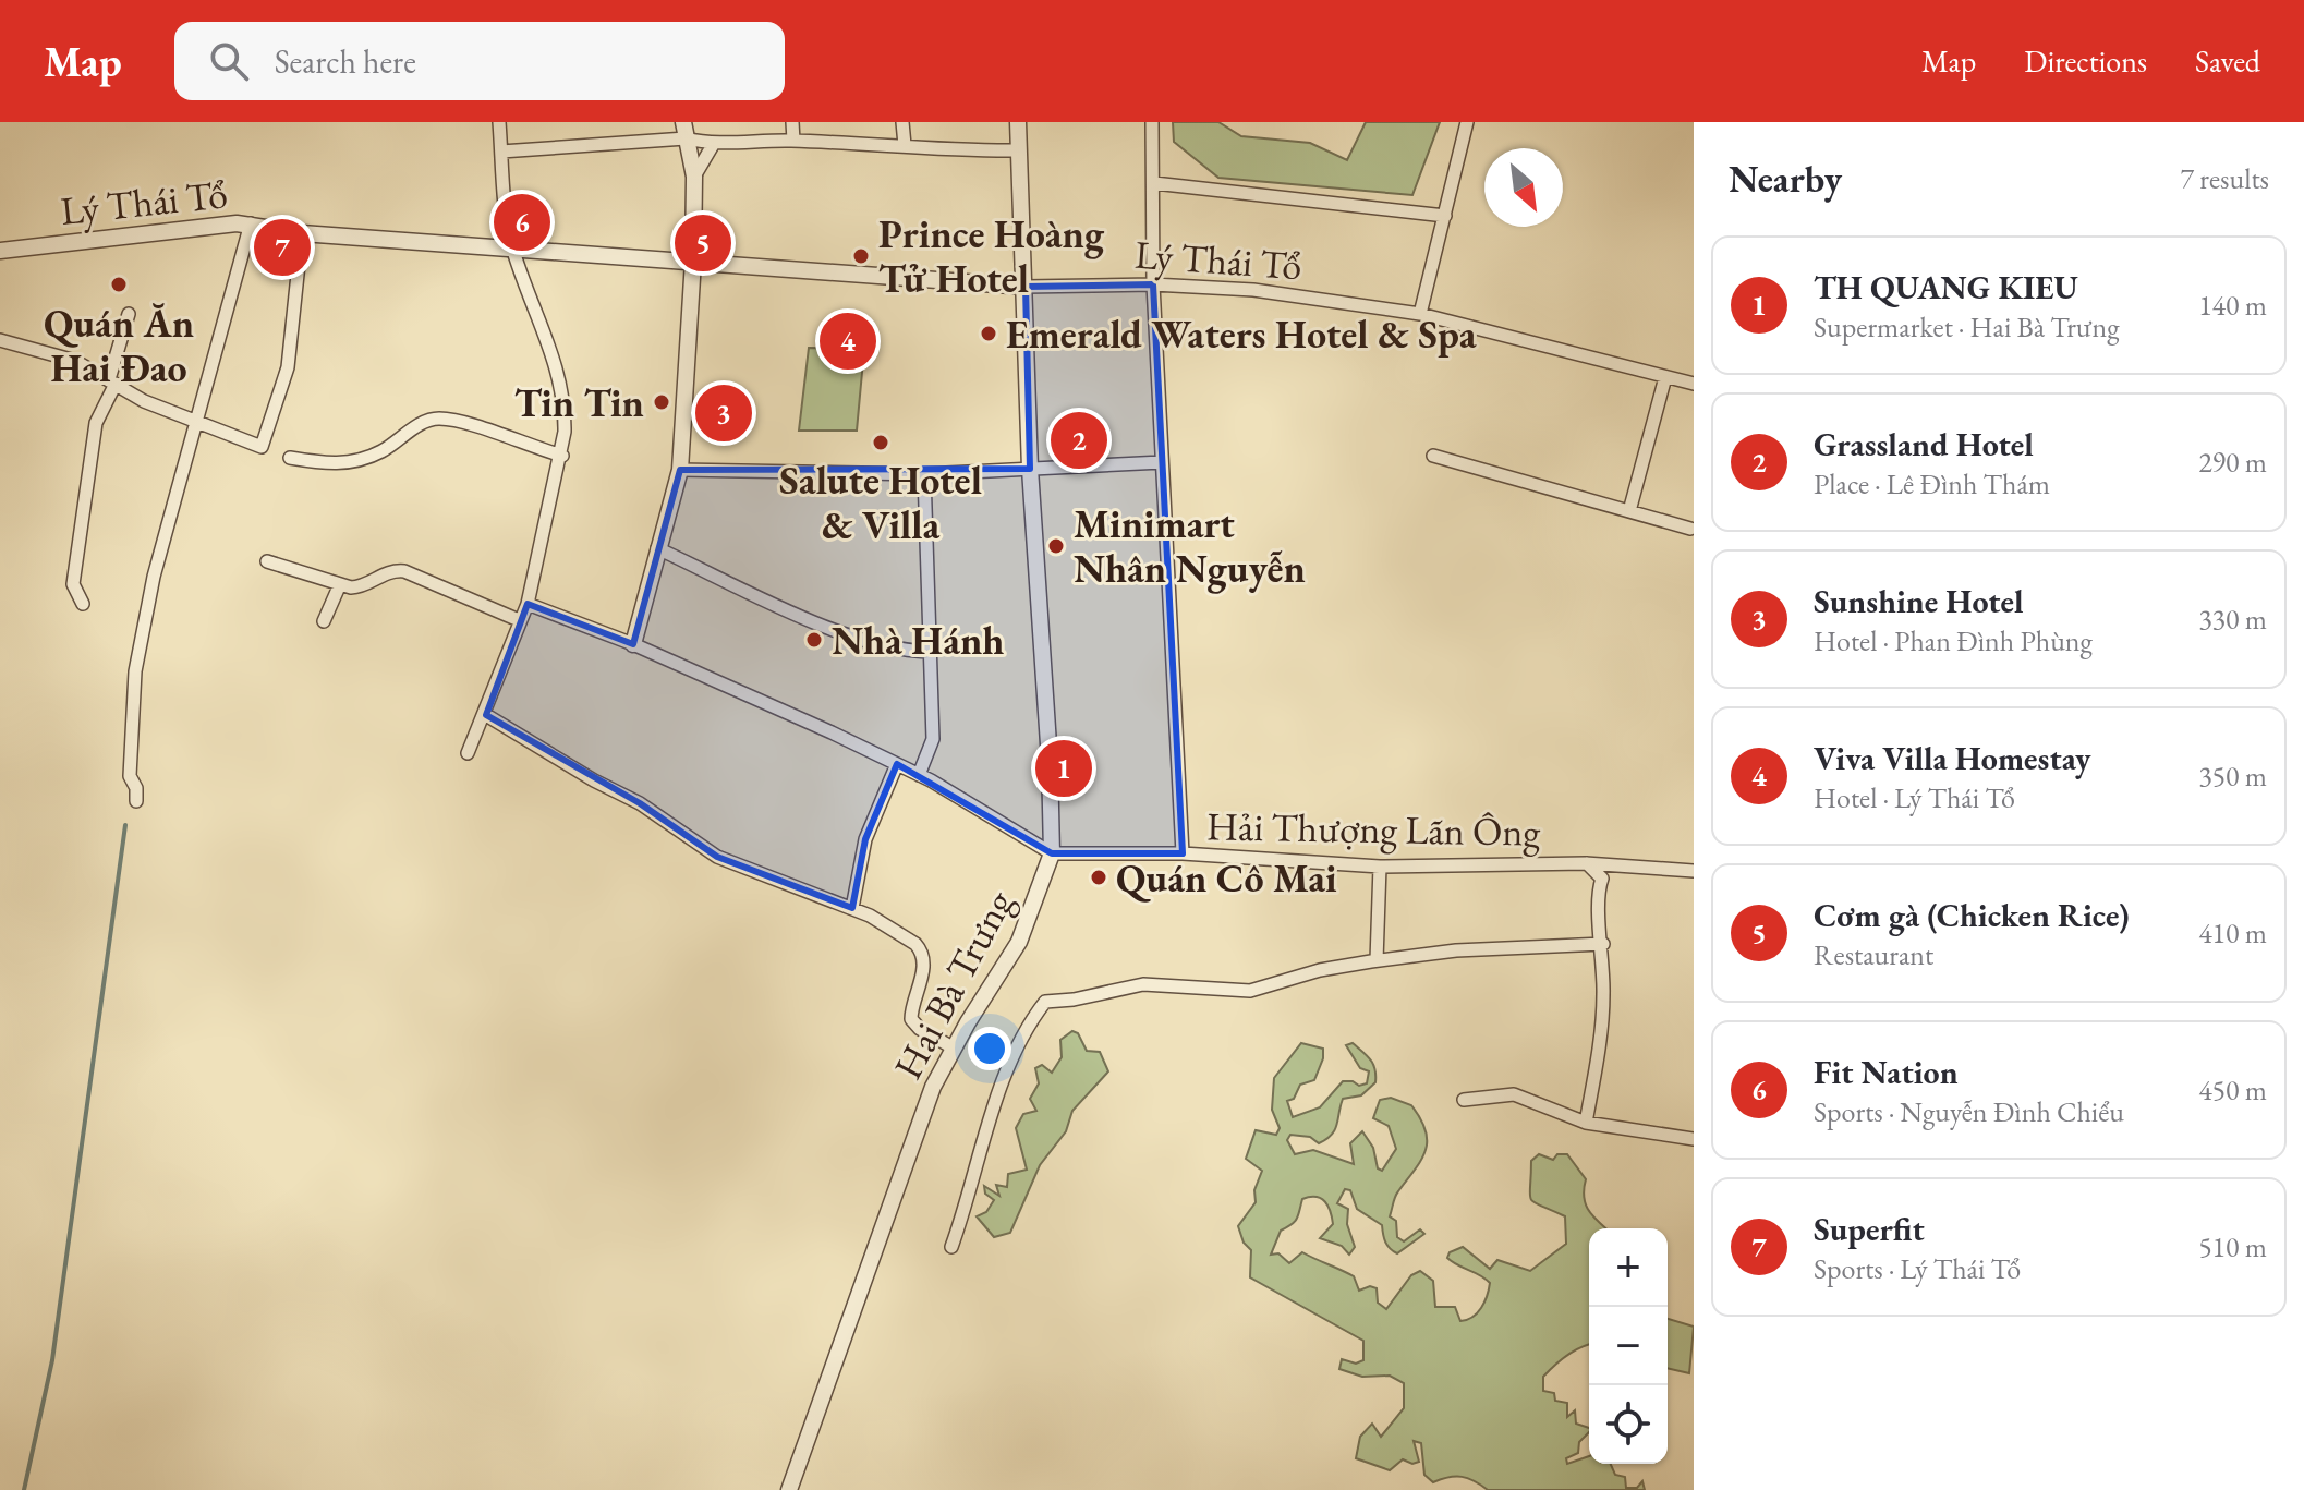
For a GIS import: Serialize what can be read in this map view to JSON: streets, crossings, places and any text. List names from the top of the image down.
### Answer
{
  "streets": {
    "street": ["Lý Thái Tổ", "Hải Thượng Lãn Ông", "Hai Bà Trưng"]
  },
  "crossings": [
    ["Lý Thái Tổ", "Hai Bà Trưng"],
    ["Hải Thượng Lãn Ông", "Hai Bà Trưng"]
  ],
  "places": [
    "Prince Hoàng Tử Hotel",
    "Quán Ăn Hai Ðao",
    "Emerald Waters Hotel & Spa",
    "Tin Tin",
    "Salute Hotel & Villa",
    "Minimart Nhân Nguyễn",
    "Nhà Hánh",
    "Quán Cô Mai"
  ],
  "north": "bottom right",
  "page": {
    "header": "Map",
    "search": "Search here",
    "nav": ["Map", "Directions", "Saved"],
    "heading": ["Nearby", "7 results"],
    "pins": [
      "6",
      "5",
      "7",
      "4",
      "3",
      "2",
      "1"
    ],
    "list": [
      {
        "mark": "1",
        "name": "TH QUANG KIEU",
        "note": "Supermarket · Hai Bà Trưng",
        "value": "140 m"
      },
      {
        "mark": "2",
        "name": "Grassland Hotel",
        "note": "Place · Lê Đình Thám",
        "value": "290 m"
      },
      {
        "mark": "3",
        "name": "Sunshine Hotel",
        "note": "Hotel · Phan Đình Phùng",
        "value": "330 m"
      },
      {
        "mark": "4",
        "name": "Viva Villa Homestay",
        "note": "Hotel · Lý Thái Tổ",
        "value": "350 m"
      },
      {
        "mark": "5",
        "name": "Cơm gà (Chicken Rice)",
        "note": "Restaurant",
        "value": "410 m"
      },
      {
        "mark": "6",
        "name": "Fit Nation",
        "note": "Sports · Nguyễn Đình Chiểu",
        "value": "450 m"
      },
      {
        "mark": "7",
        "name": "Superfit",
        "note": "Sports · Lý Thái Tổ",
        "value": "510 m"
      }
    ],
    "map_buttons": ["+", "−"]
  }
}
